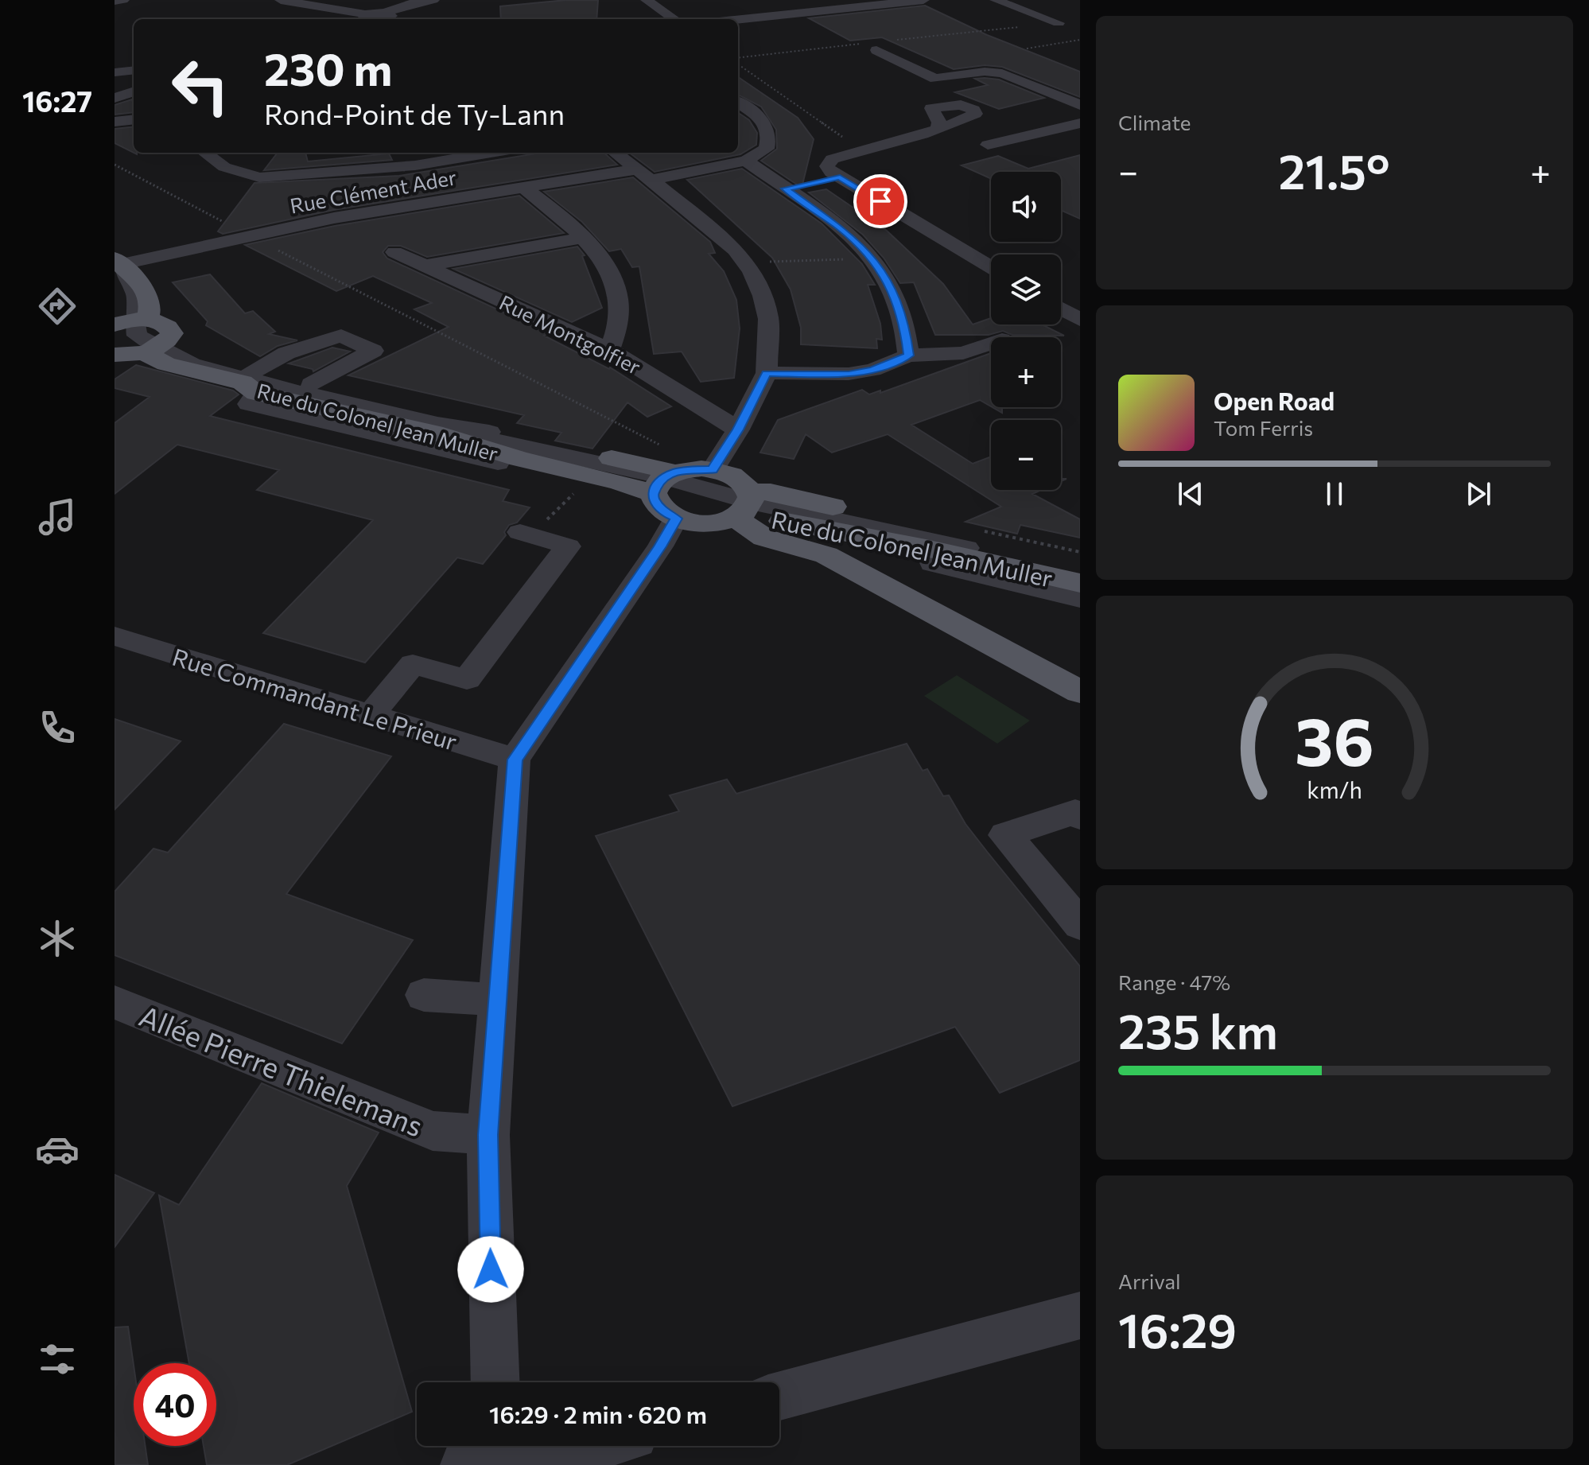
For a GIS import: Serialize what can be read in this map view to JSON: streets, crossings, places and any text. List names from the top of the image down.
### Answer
{
  "streets": {
    "main road": ["Rue du Colonel Jean Muller"],
    "street": [
      "Rue Clément Ader",
      "Rue Montgolfier",
      "Rue Commandant Le Prieur",
      "Allée Pierre Thielemans"
    ]
  },
  "page": {
    "tabs": "16:27",
    "tile": [
      "Climate",
      ["Range · 47%", "235 km"],
      ["Arrival", "16:29"]
    ],
    "turn": ["230 m", "Rond-Point de Ty-Lann"],
    "heat": ["−", "21.5°", "+"],
    "map_buttons": ["+", "−"],
    "song": ["Open Road", "Tom Ferris"],
    "limit": "40",
    "trip": "16:29 · 2 min · 620 m",
    "gauge": ["36", "km/h"]
  }
}
